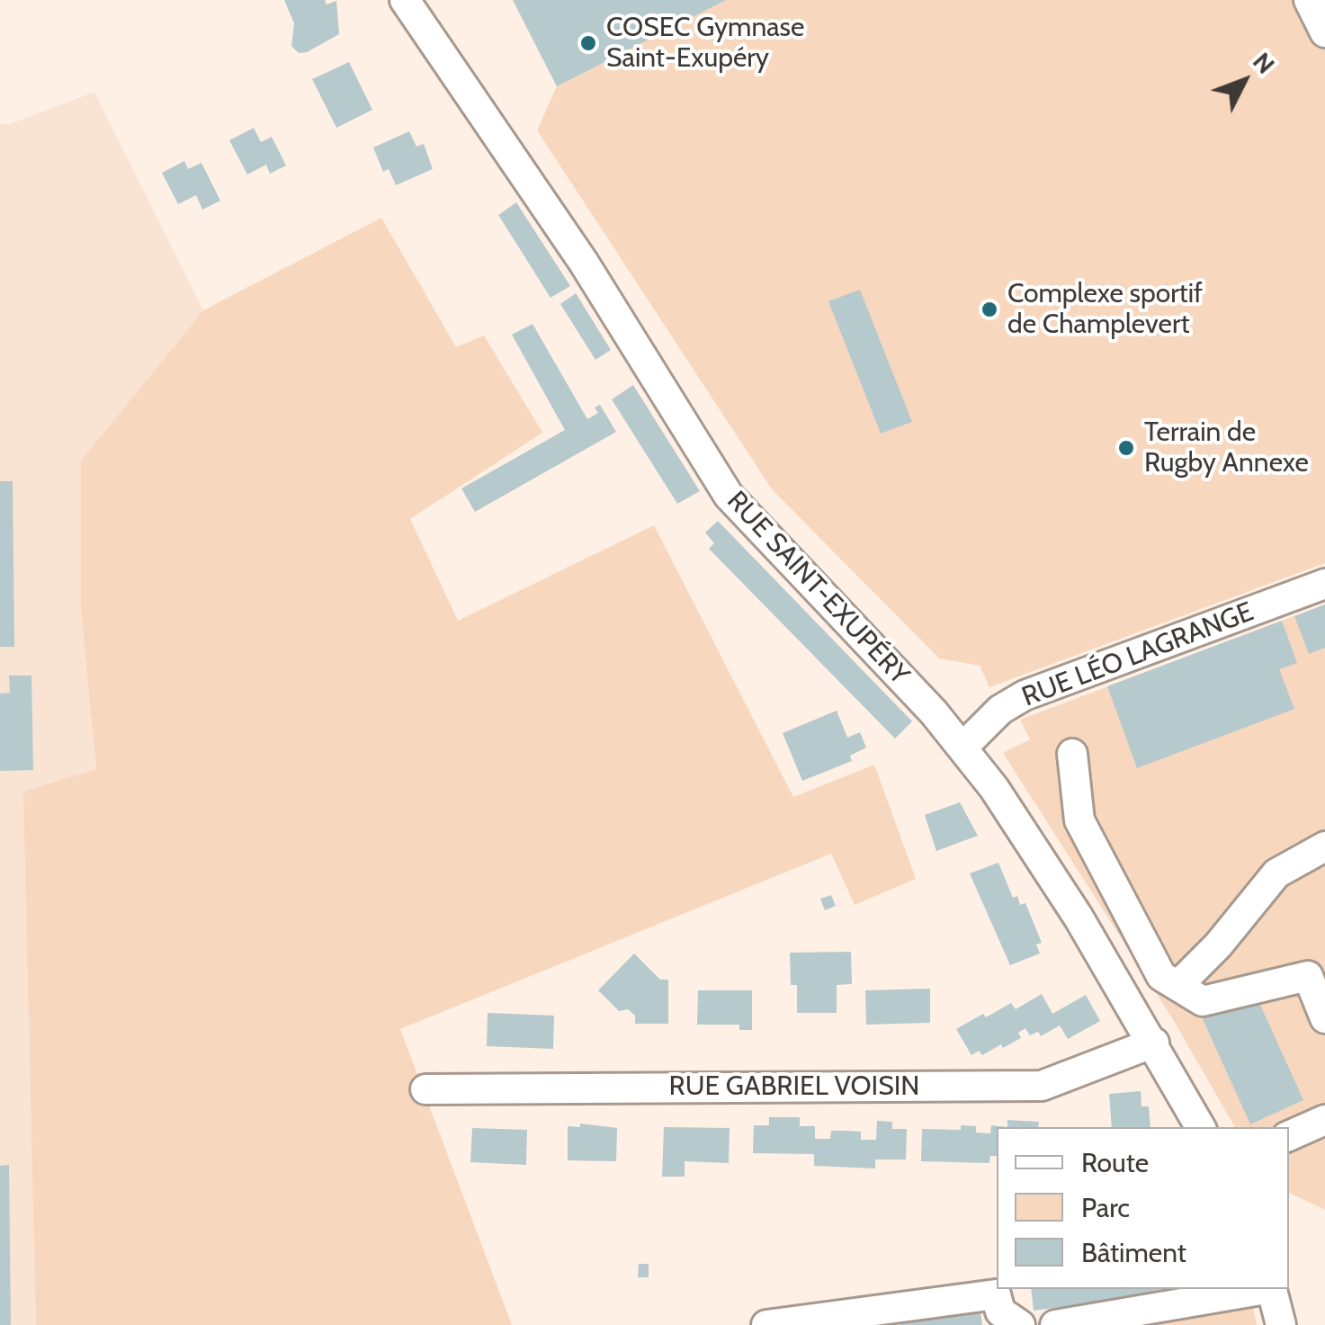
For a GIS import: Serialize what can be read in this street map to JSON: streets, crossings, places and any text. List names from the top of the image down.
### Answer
{
  "streets": {
    "street": ["RUE SAINT-EXUPÉRY", "RUE LÉO LAGRANGE", "RUE GABRIEL VOISIN"]
  },
  "crossings": [
    ["RUE SAINT-EXUPÉRY", "RUE LÉO LAGRANGE"],
    ["RUE SAINT-EXUPÉRY", "RUE GABRIEL VOISIN"]
  ],
  "places": ["COSEC Gymnase Saint-Exupéry", "Complexe sportif de Champlevert", "Terrain de Rugby Annexe"],
  "legend": ["Route", "Parc", "Bâtiment"],
  "north": "top right"
}
